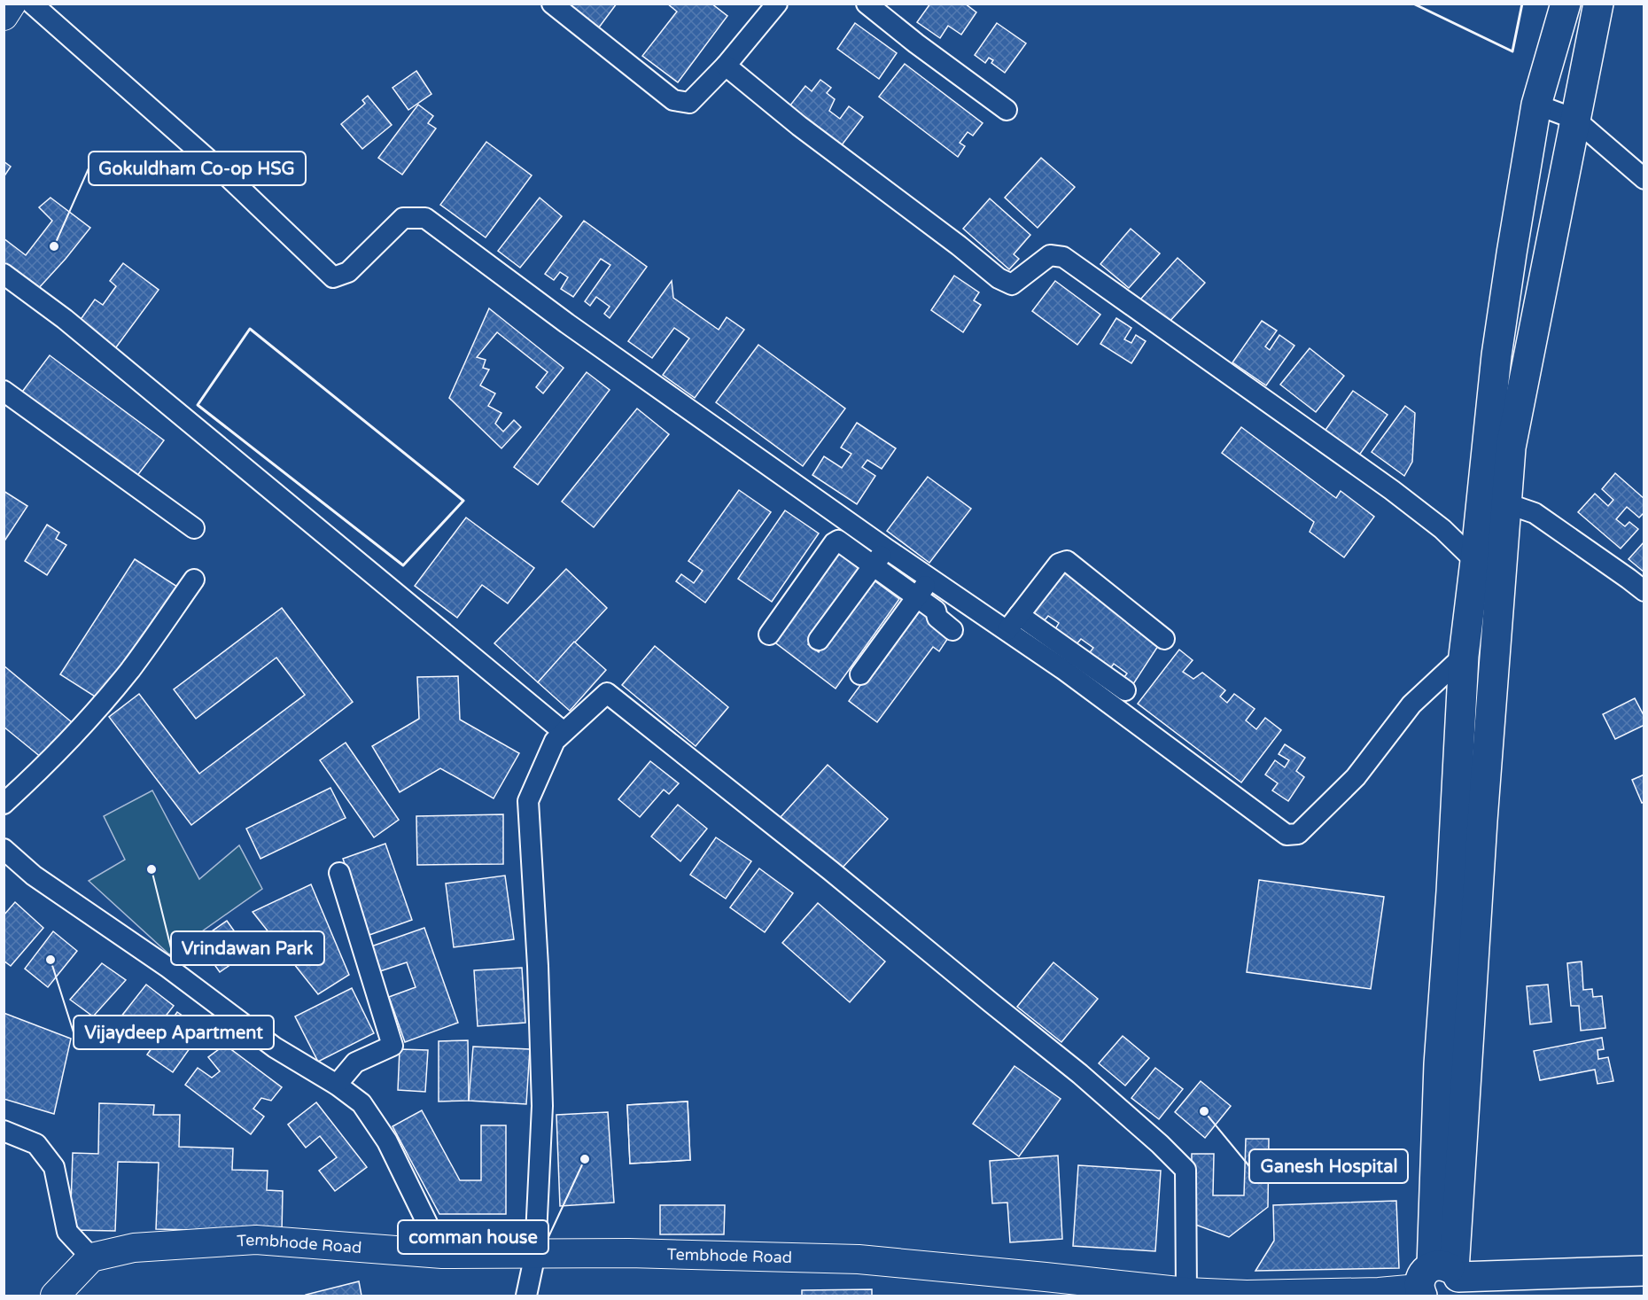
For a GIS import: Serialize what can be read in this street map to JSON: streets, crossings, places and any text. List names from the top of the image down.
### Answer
{
  "streets": {
    "street": ["Tembhode Road"]
  },
  "places": [
    "Gokuldham Co-op HSG",
    "Vrindawan Park",
    "Vijaydeep Apartment",
    "Ganesh Hospital",
    "comman house"
  ]
}
